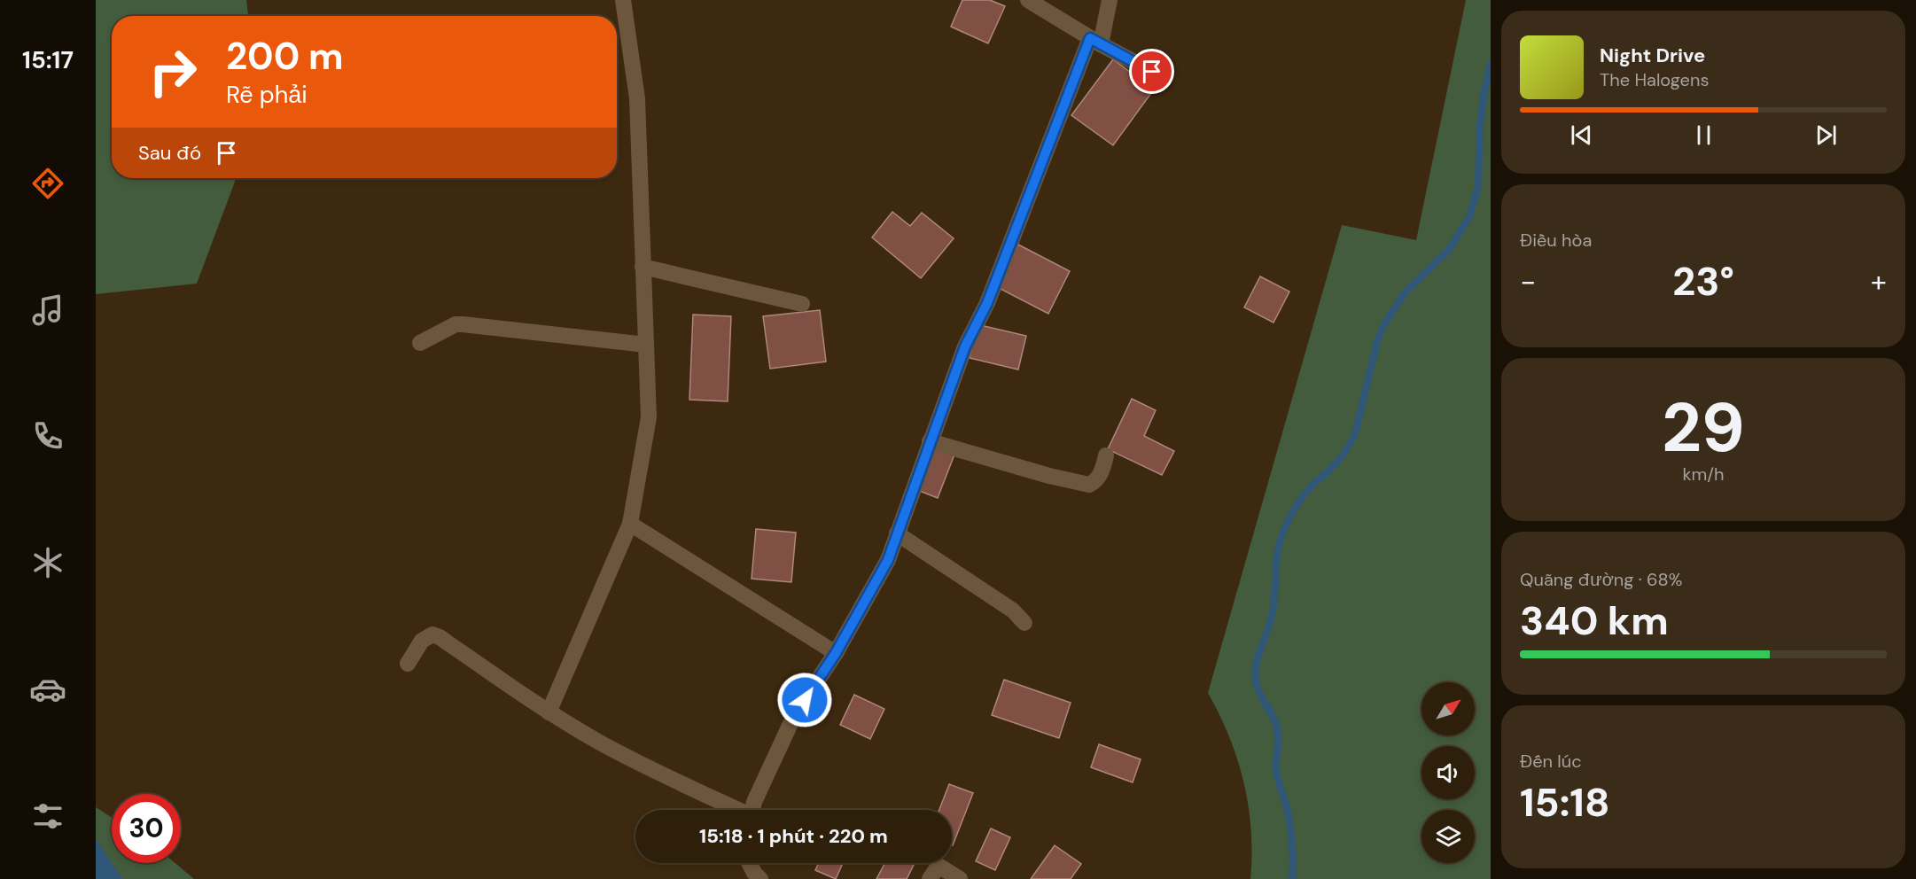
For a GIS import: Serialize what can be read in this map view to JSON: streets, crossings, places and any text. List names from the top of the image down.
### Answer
{
  "north": "top right",
  "page": {
    "tabs": "15:17",
    "turn": ["200 m", "Rẽ phải"],
    "song": ["Night Drive", "The Halogens"],
    "then": "Sau đó",
    "tile": [
      "Điều hòa",
      ["29", "km/h"],
      ["Quãng đường · 68%", "340 km"],
      ["Đến lúc", "15:18"]
    ],
    "heat": ["−", "23°", "+"],
    "limit": "30",
    "trip": "15:18 · 1 phút · 220 m"
  }
}
